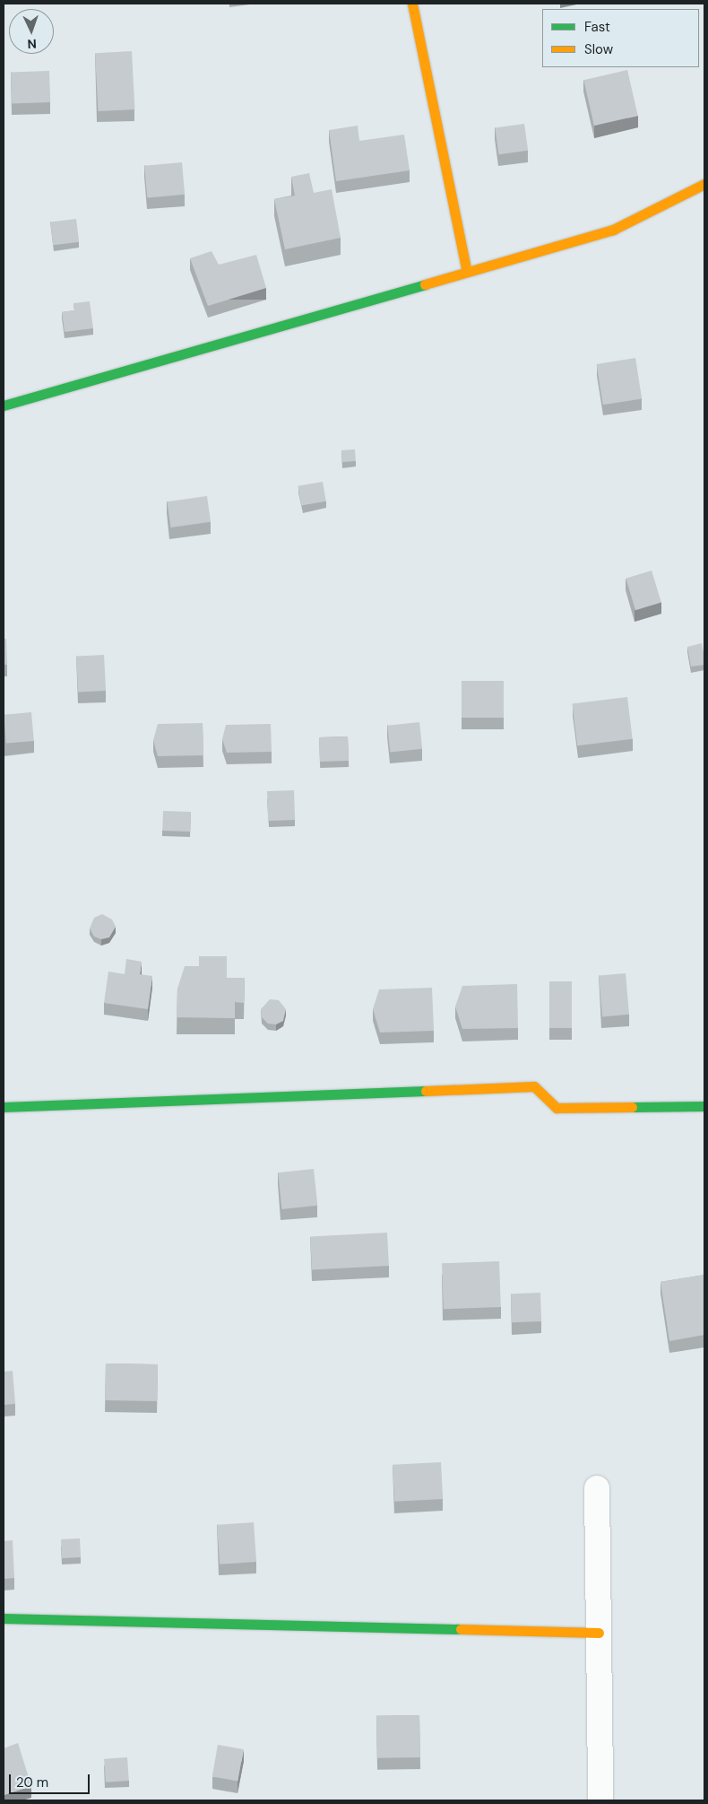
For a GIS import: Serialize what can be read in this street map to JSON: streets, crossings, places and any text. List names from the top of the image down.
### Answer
{
  "legend": ["Fast", "Slow"],
  "scale_bar": "20 m",
  "north": "bottom"
}
